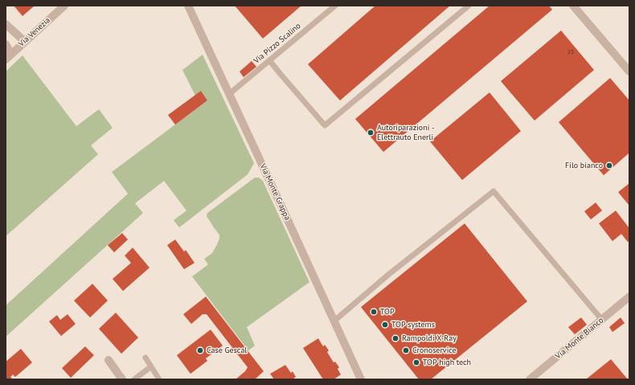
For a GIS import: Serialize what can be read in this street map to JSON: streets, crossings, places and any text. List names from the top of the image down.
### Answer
{
  "streets": {
    "street": ["Via Venezia", "Via Monte Grappa", "Via Monte Bianco"],
    "lane": ["Via Pizzo Scalino"]
  },
  "crossings": [
    ["Via Pizzo Scalino", "Via Monte Grappa"]
  ],
  "places": [
    "Autoriparazioni - Elettrauto Enerli",
    "Filo bianco",
    "TOP",
    "TOP systems",
    "Rampoldi X-Ray",
    "Case Gescal",
    "Cronoservice",
    "TOP high tech"
  ],
  "house_numbers": ["25"]
}
